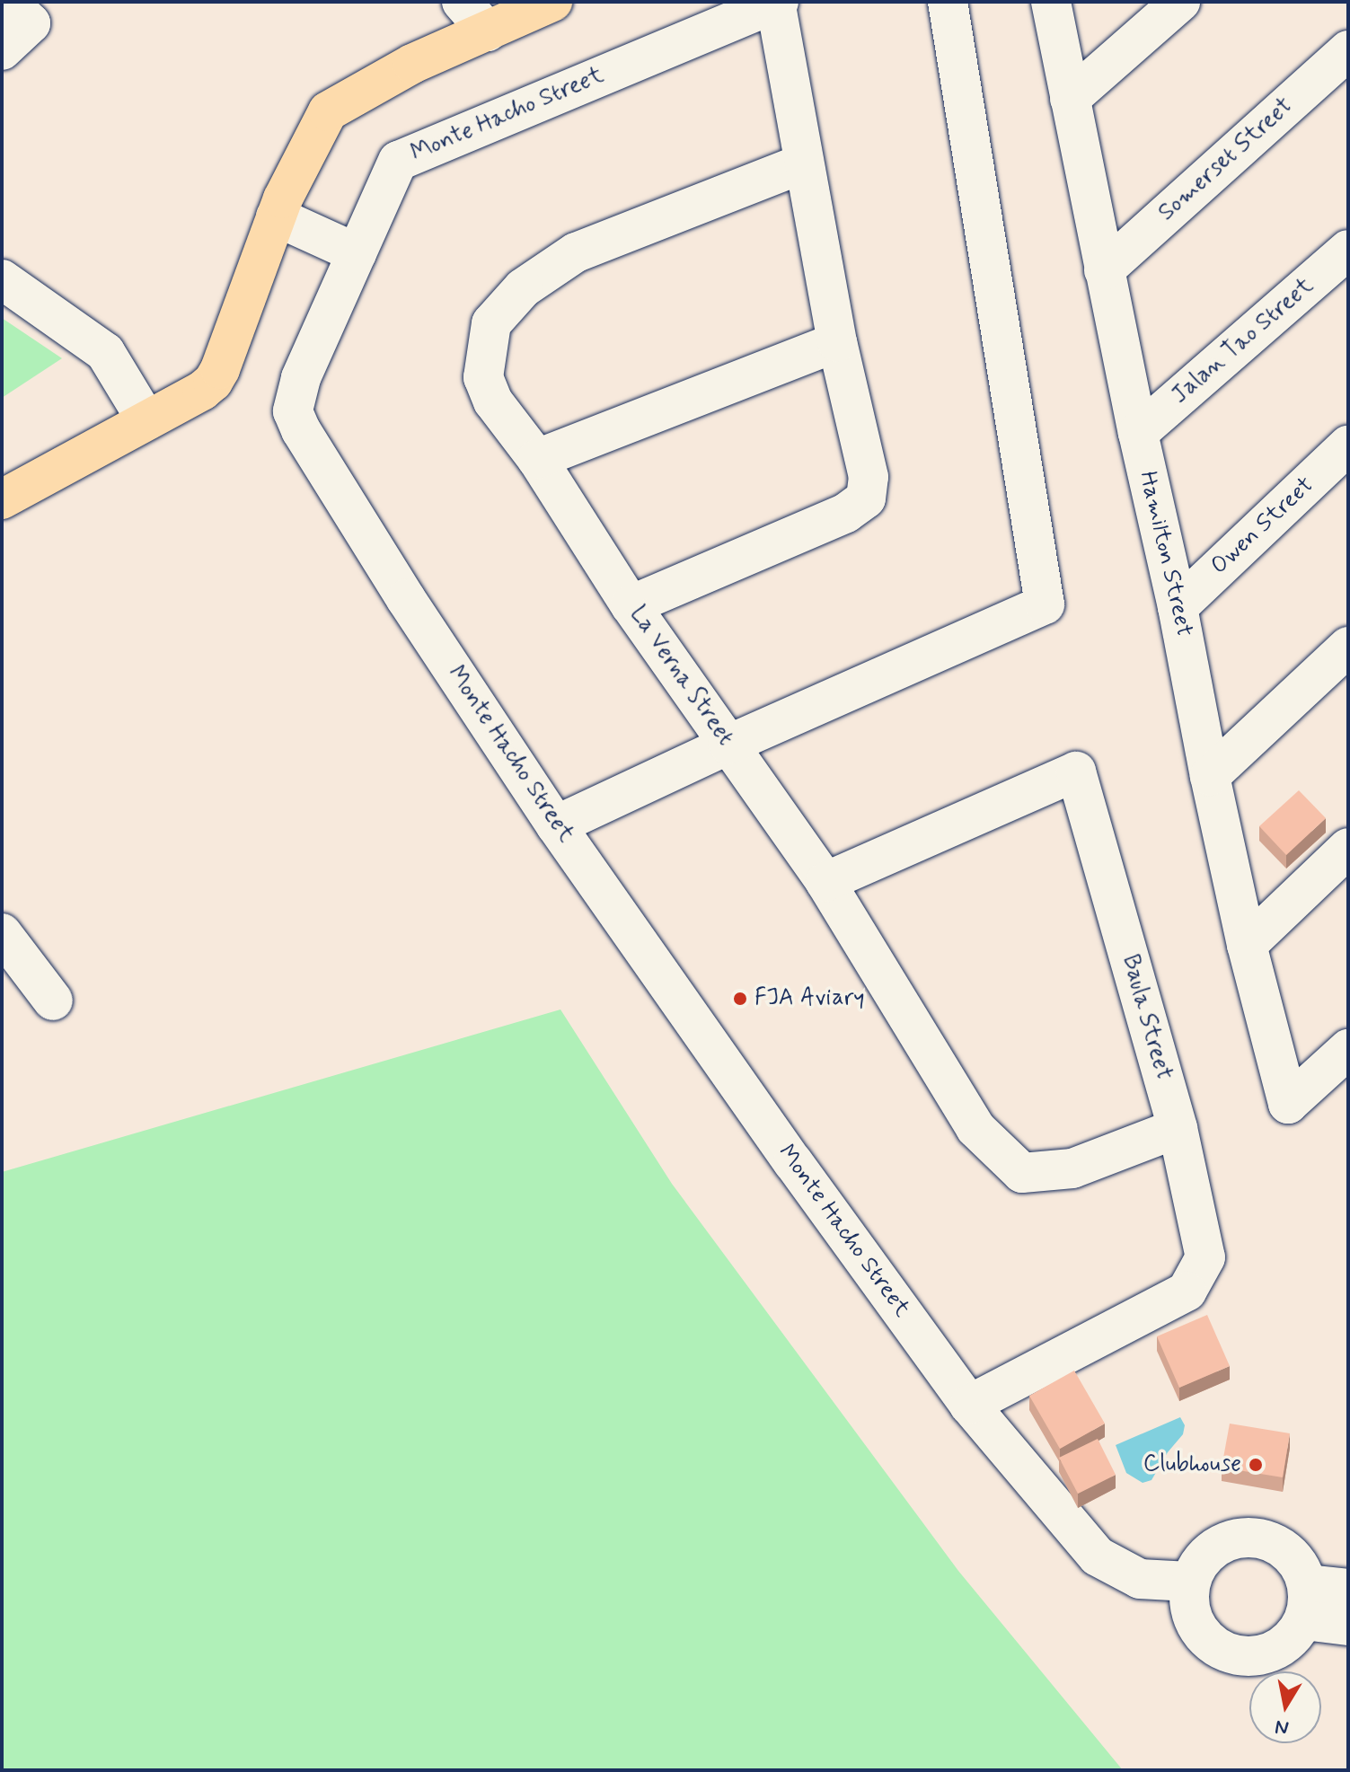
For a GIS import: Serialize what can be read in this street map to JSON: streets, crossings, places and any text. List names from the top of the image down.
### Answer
{
  "streets": {
    "street": [
      "Monte Hacho Street",
      "Somerset Street",
      "Jalan Tao Street",
      "Owen Street",
      "Hamilton Street",
      "La Verna Street",
      "Baula Street"
    ]
  },
  "crossings": [
    ["Monte Hacho Street", "Baula Street"],
    ["Somerset Street", "Hamilton Street"],
    ["Jalan Tao Street", "Hamilton Street"],
    ["Owen Street", "Hamilton Street"],
    ["La Verna Street", "Baula Street"]
  ],
  "places": ["FJA Aviary", "Clubhouse"],
  "north": "bottom"
}
